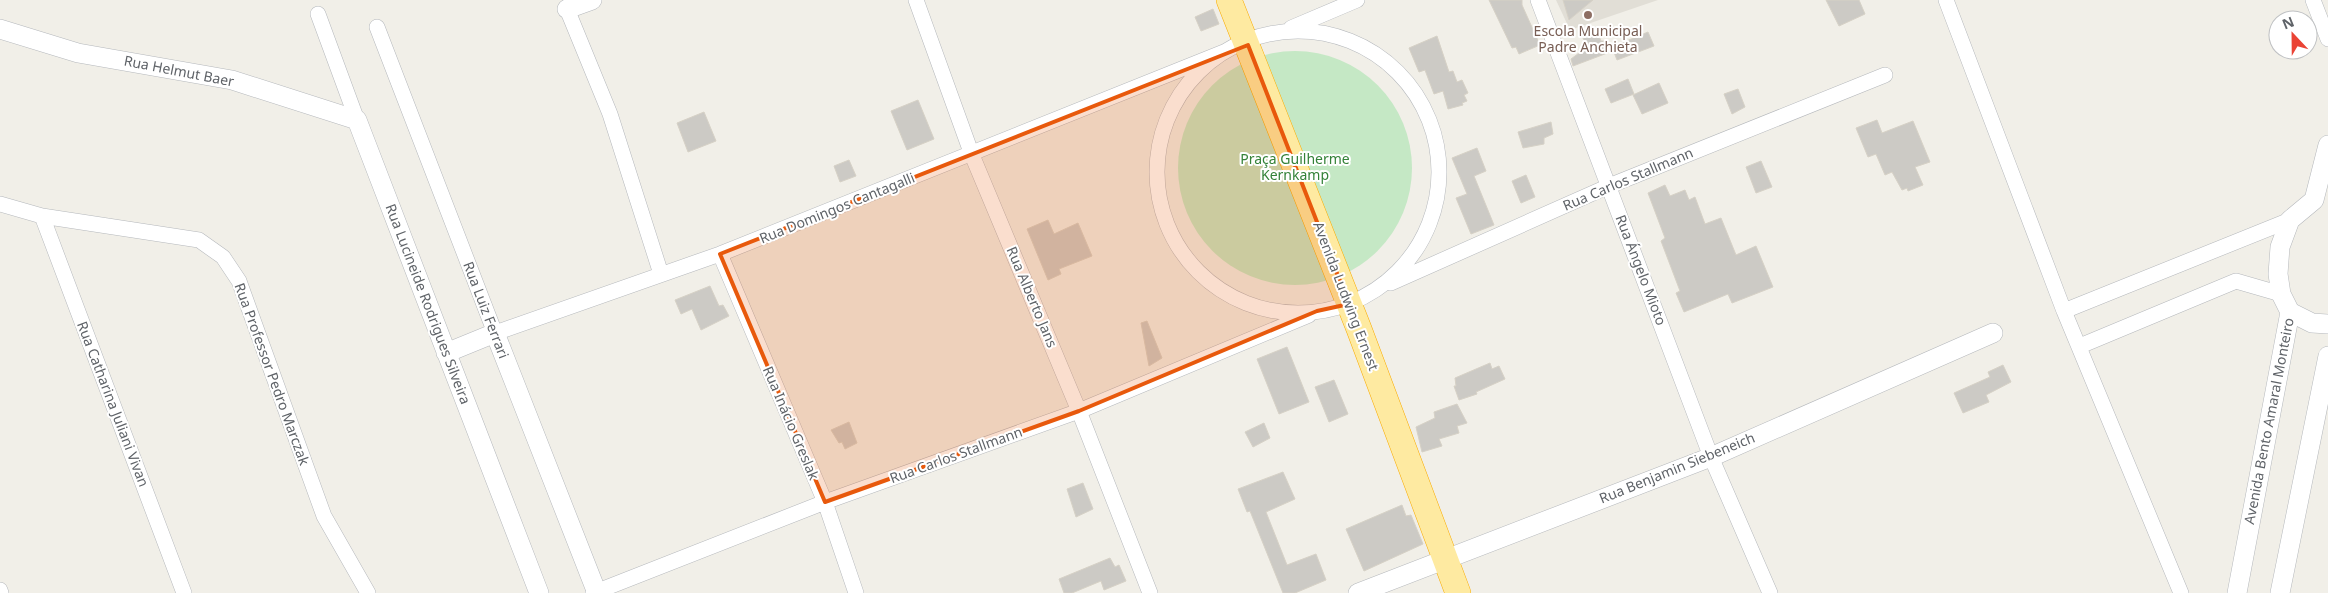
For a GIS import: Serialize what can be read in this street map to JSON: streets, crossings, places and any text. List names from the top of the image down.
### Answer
{
  "streets": {
    "highway": ["Avenida Ludwing Ernest"],
    "street": [
      "Rua Helmut Baer",
      "Rua Carlos Stallmann",
      "Rua Domingos Cantagalli",
      "Rua Ángelo Mioto",
      "Rua Alberto Jans",
      "Rua Lucineide Rodrigues Silveira",
      "Rua Luiz Ferrari",
      "Rua Professor Pedro Marczak",
      "Rua Catharina Juliani Vivan",
      "Avenida Bento Amaral Monteiro",
      "Rua Inácio Greslak",
      "Rua Benjamin Siebeneich"
    ]
  },
  "crossings": [
    ["Rua Helmut Baer", "Rua Lucineide Rodrigues Silveira"],
    ["Rua Carlos Stallmann", "Rua Ángelo Mioto"],
    ["Rua Carlos Stallmann", "Rua Alberto Jans"],
    ["Rua Carlos Stallmann", "Rua Luiz Ferrari"],
    ["Rua Carlos Stallmann", "Rua Inácio Greslak"],
    ["Rua Domingos Cantagalli", "Rua Alberto Jans"],
    ["Rua Domingos Cantagalli", "Rua Lucineide Rodrigues Silveira"],
    ["Rua Domingos Cantagalli", "Rua Luiz Ferrari"],
    ["Rua Domingos Cantagalli", "Rua Inácio Greslak"],
    ["Rua Ángelo Mioto", "Rua Benjamin Siebeneich"],
    ["Avenida Ludwing Ernest", "Rua Benjamin Siebeneich"],
    ["Rua Professor Pedro Marczak", "Rua Catharina Juliani Vivan"]
  ],
  "parks": ["Praça Guilherme Kernkamp"],
  "places": ["Escola Municipal Padre Anchieta"],
  "north": "top"
}
